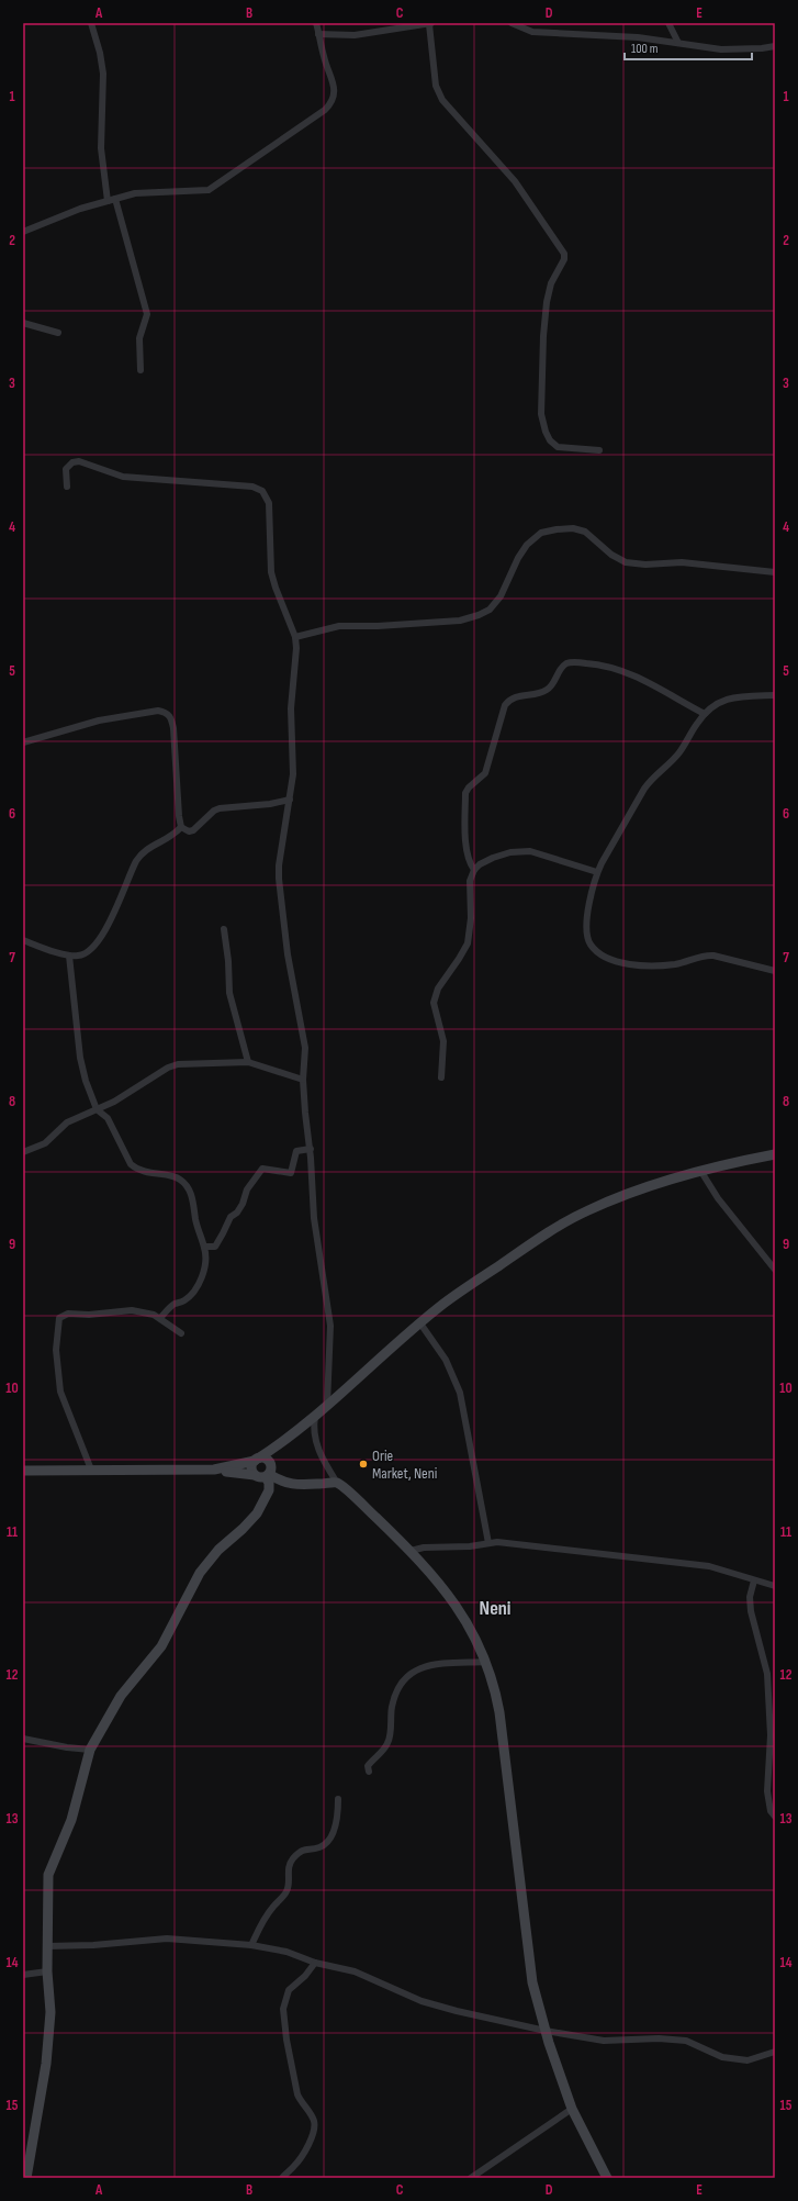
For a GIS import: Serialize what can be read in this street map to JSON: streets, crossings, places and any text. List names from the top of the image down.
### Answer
{
  "districts": ["Neni"],
  "places": ["Orie Market, Neni"],
  "scale_bar": "100 m",
  "grid": {
    "columns": [
      "A",
      "B",
      "C",
      "D",
      "E"
    ],
    "rows": [
      "1",
      "2",
      "3",
      "4",
      "5",
      "6",
      "7",
      "8",
      "9",
      "10",
      "11",
      "12",
      "13",
      "14",
      "15"
    ]
  }
}
